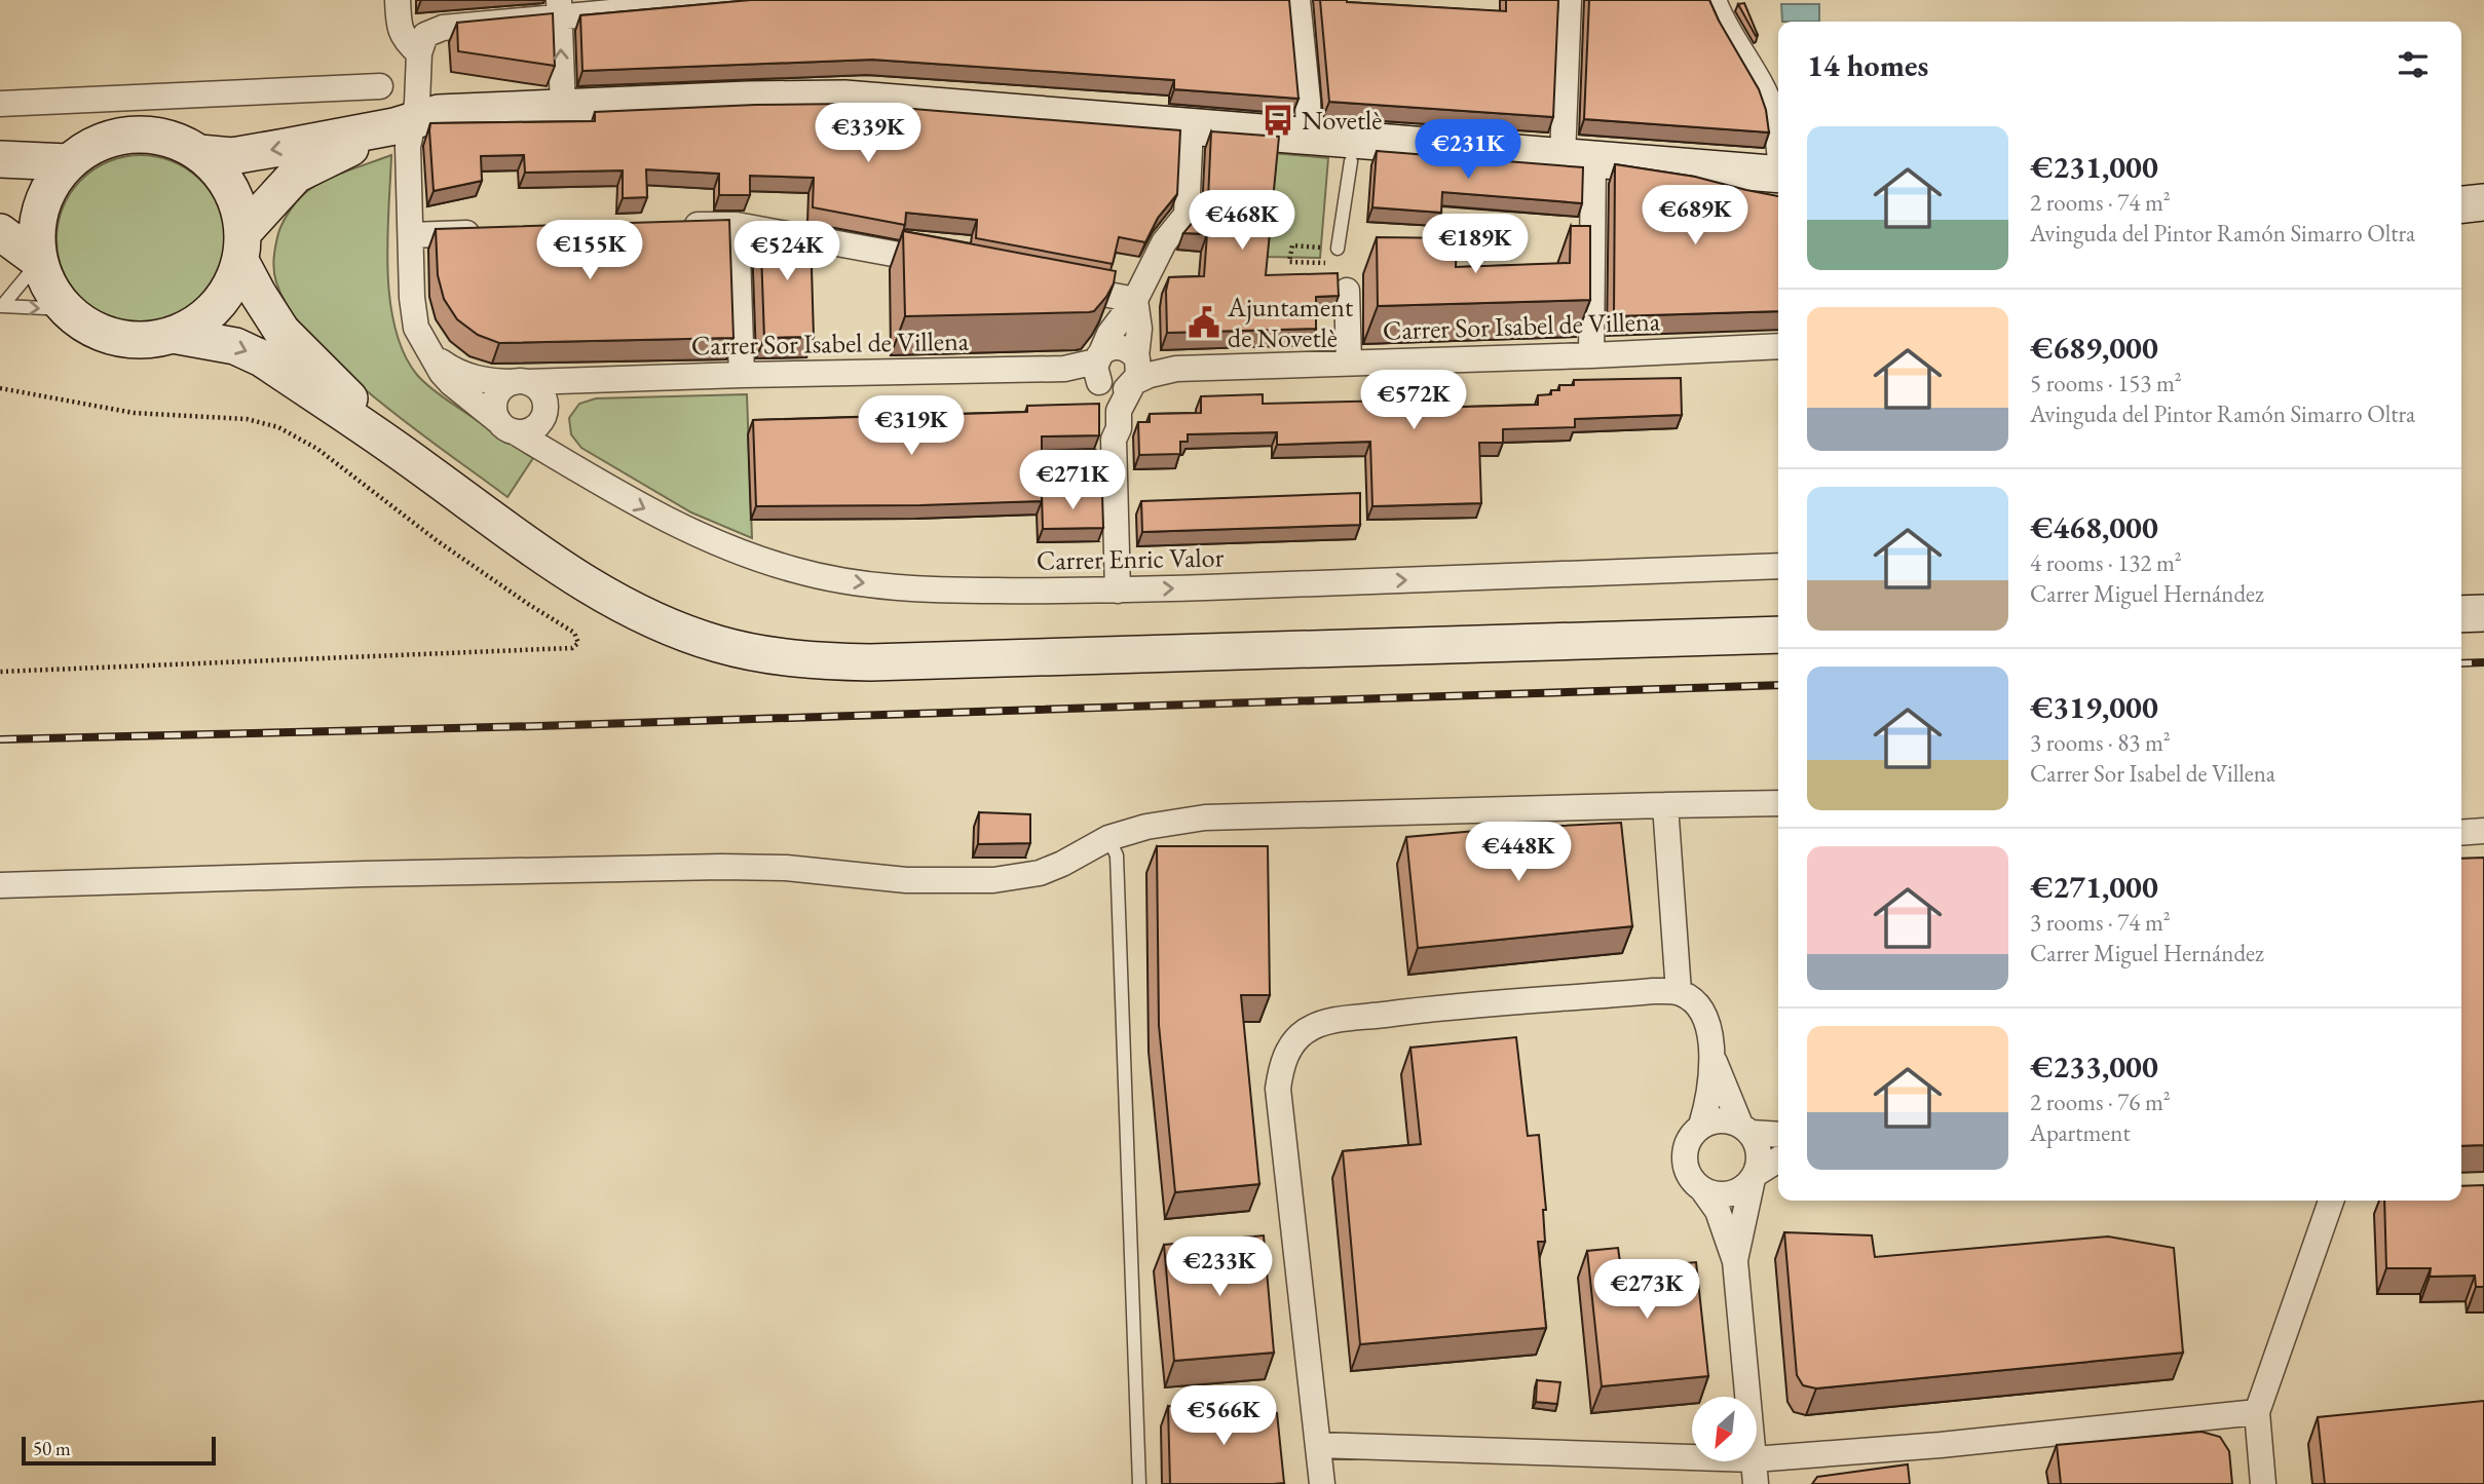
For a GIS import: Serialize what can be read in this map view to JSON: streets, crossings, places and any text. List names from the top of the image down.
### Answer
{
  "streets": {
    "street": ["Carrer Sor Isabel de Villena", "Carrer Enric Valor"]
  },
  "crossings": [
    ["Carrer Sor Isabel de Villena", "Carrer Enric Valor"]
  ],
  "one_way": ["Carrer Enric Valor"],
  "places": {
    "bus stop": ["Novetlè"],
    "public building": ["Ajuntament de Novetlè"]
  },
  "scale_bar": "50 m",
  "north": "bottom left",
  "page": {
    "heading": "14 homes",
    "price": [
      "€339K",
      "€231K",
      "€689K",
      "€468K",
      "€189K",
      "€155K",
      "€524K",
      "€572K",
      "€319K",
      "€271K",
      "€448K",
      "€233K",
      "€273K",
      "€566K"
    ],
    "list": [
      {
        "name": "€231,000",
        "note": "2 rooms · 74 m² · Avinguda del Pintor Ramón Simarro Oltra"
      },
      {
        "name": "€689,000",
        "note": "5 rooms · 153 m² · Avinguda del Pintor Ramón Simarro Oltra"
      },
      {
        "name": "€468,000",
        "note": "4 rooms · 132 m² · Carrer Miguel Hernández"
      },
      {
        "name": "€319,000",
        "note": "3 rooms · 83 m² · Carrer Sor Isabel de Villena"
      },
      {
        "name": "€271,000",
        "note": "3 rooms · 74 m² · Carrer Miguel Hernández"
      },
      {
        "name": "€233,000",
        "note": "2 rooms · 76 m² · Apartment"
      }
    ],
    "scale": "50 m"
  }
}
